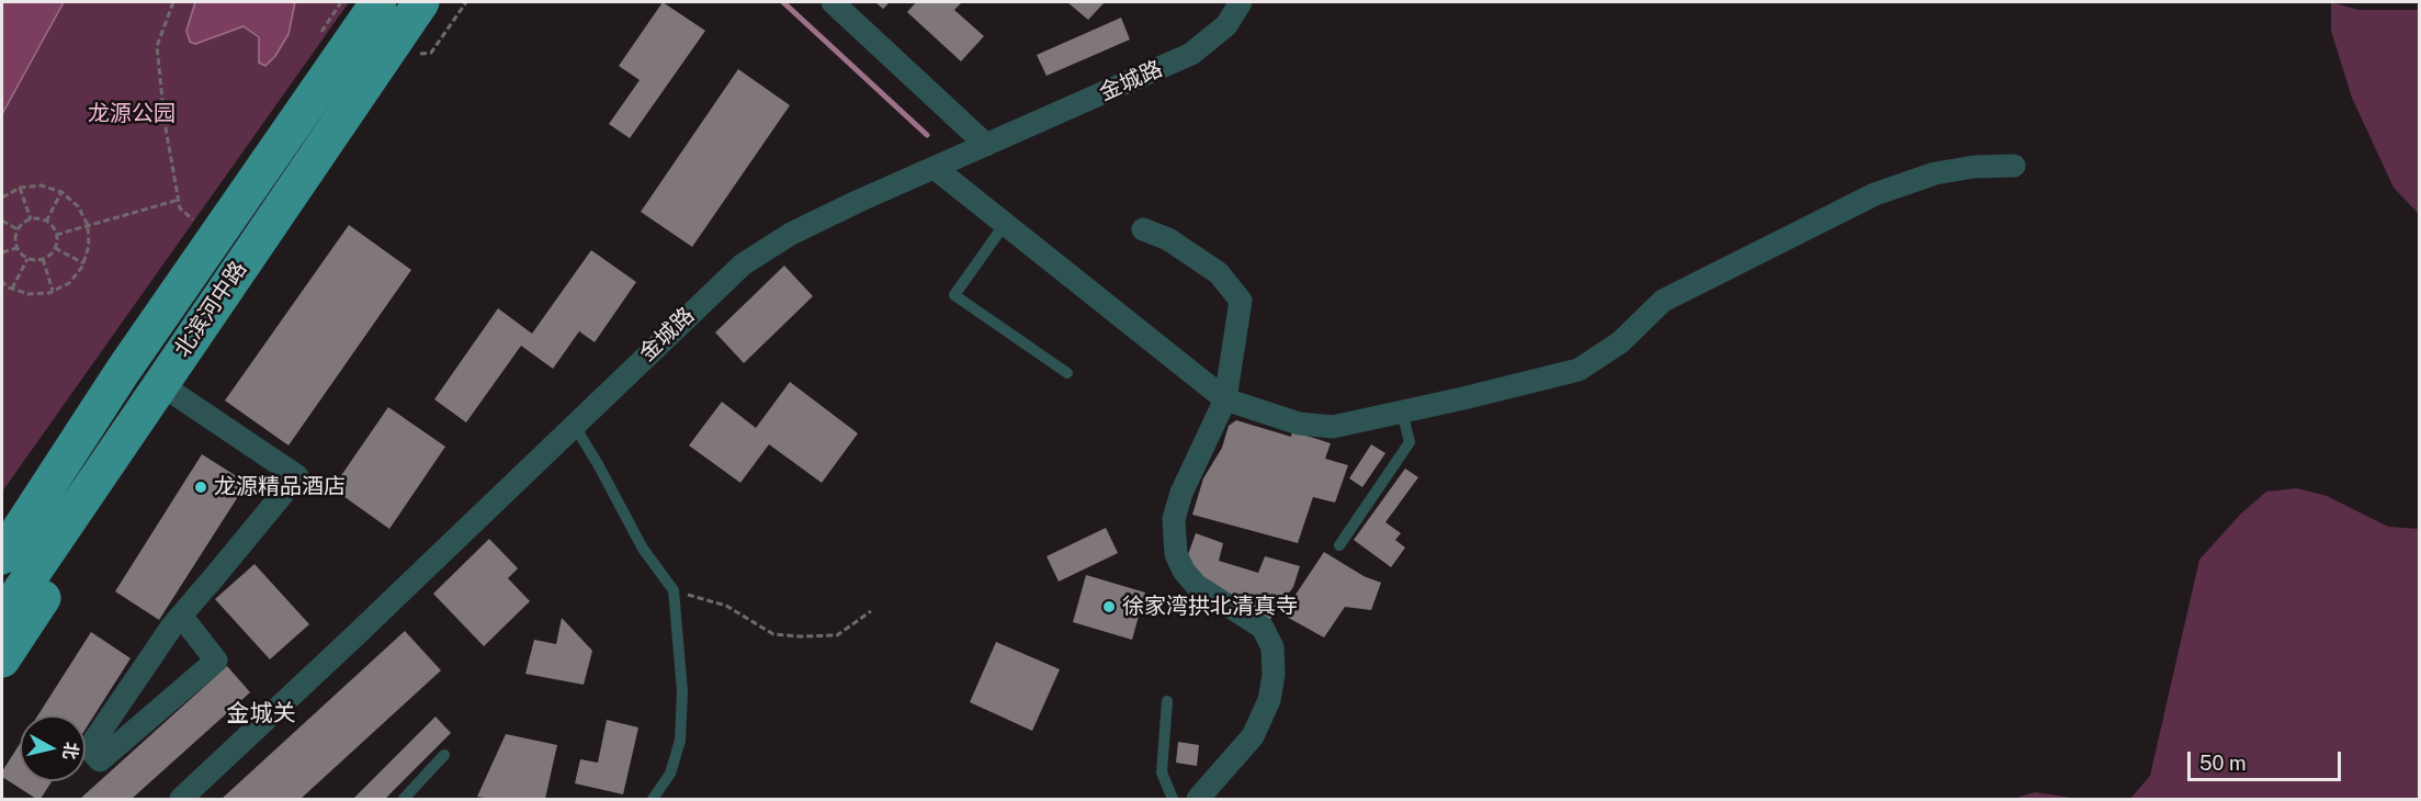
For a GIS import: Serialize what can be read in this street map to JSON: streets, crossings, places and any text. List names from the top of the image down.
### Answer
{
  "streets": {
    "main road": ["北滨河中路"],
    "street": ["金城路"]
  },
  "districts": ["金城关"],
  "parks": ["龙源公园"],
  "places": ["龙源精品酒店", "徐家湾拱北清真寺"],
  "scale_bar": "50 m",
  "north": "right"
}
